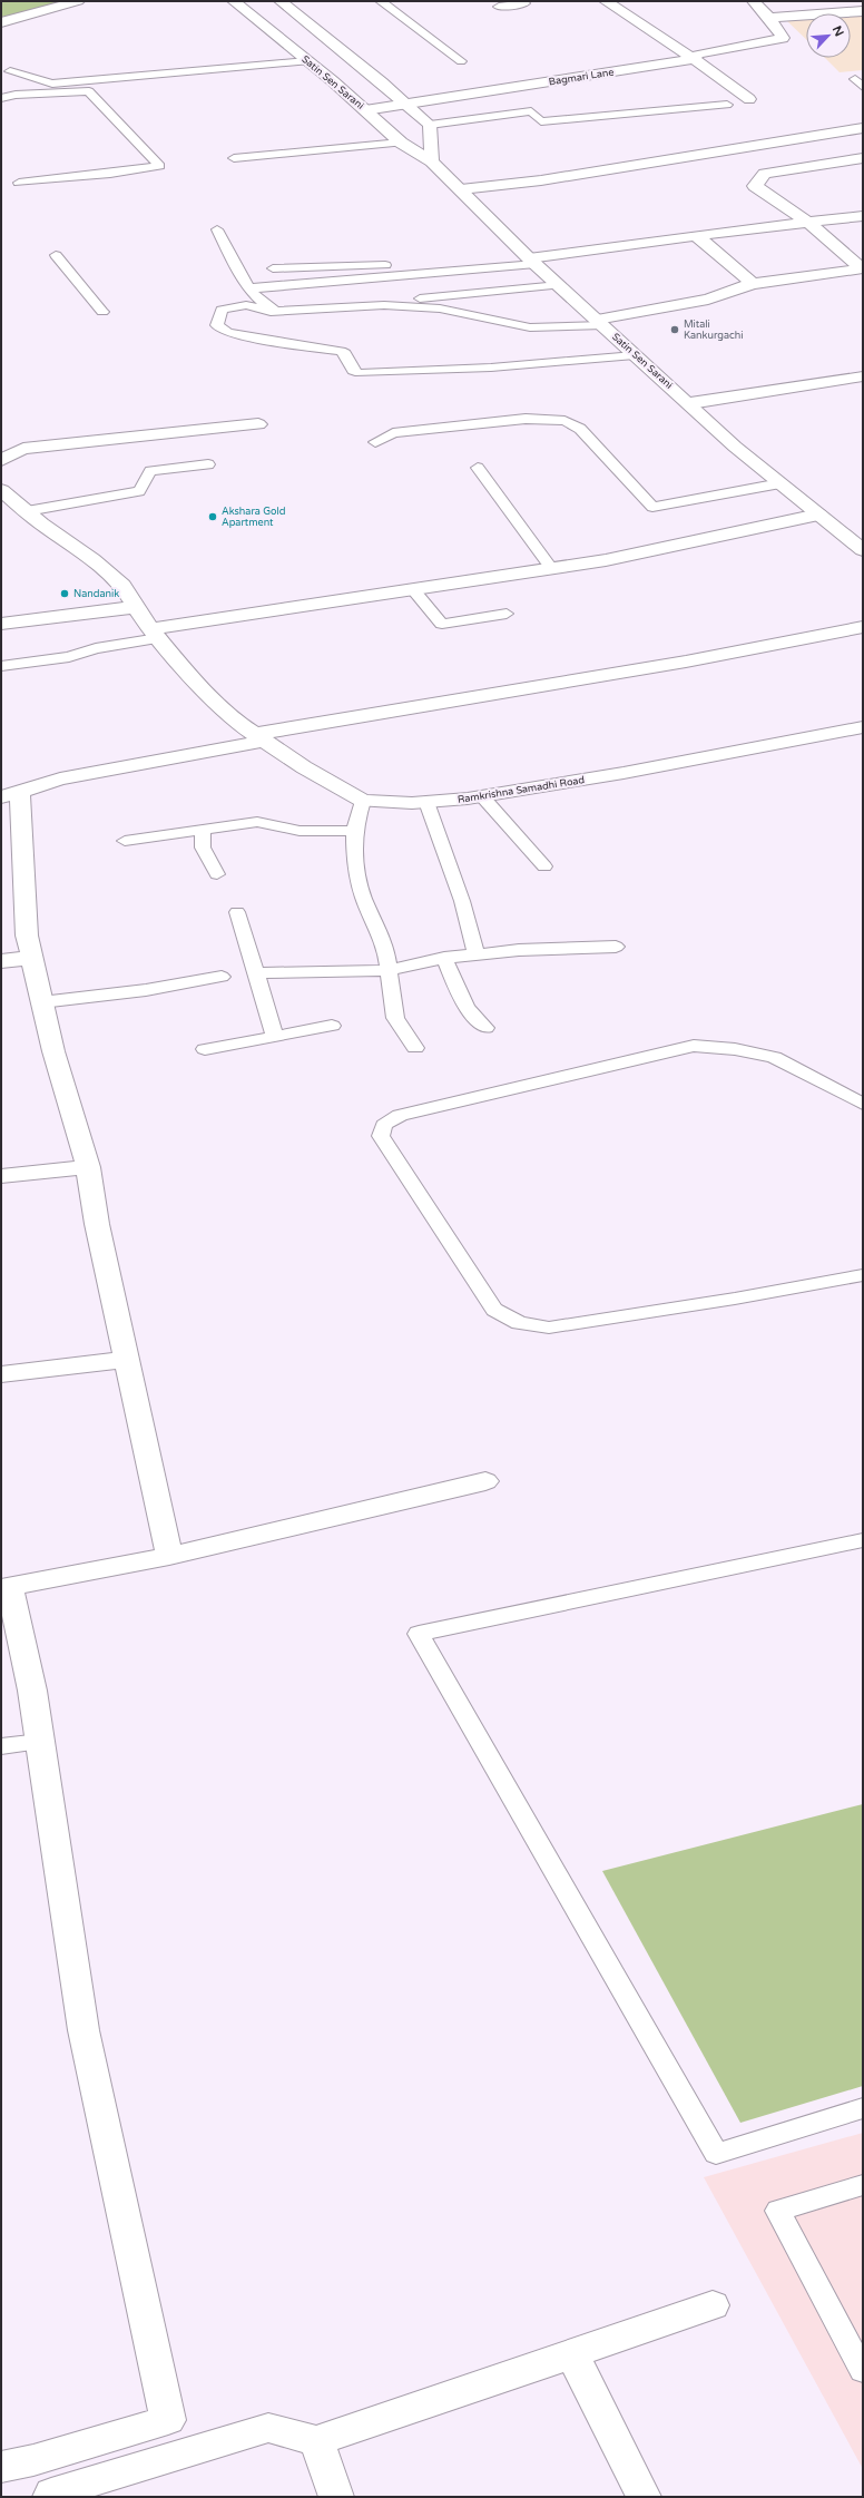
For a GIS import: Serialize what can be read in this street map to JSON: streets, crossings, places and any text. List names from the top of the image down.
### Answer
{
  "streets": {
    "street": ["Bagmari Lane", "Satin Sen Sarani", "Ramkrishna Samadhi Road"]
  },
  "crossings": [
    ["Bagmari Lane", "Satin Sen Sarani"]
  ],
  "places": ["Mitali Kankurgachi", "Akshara Gold Apartment", "Nandanik"],
  "north": "top right"
}
